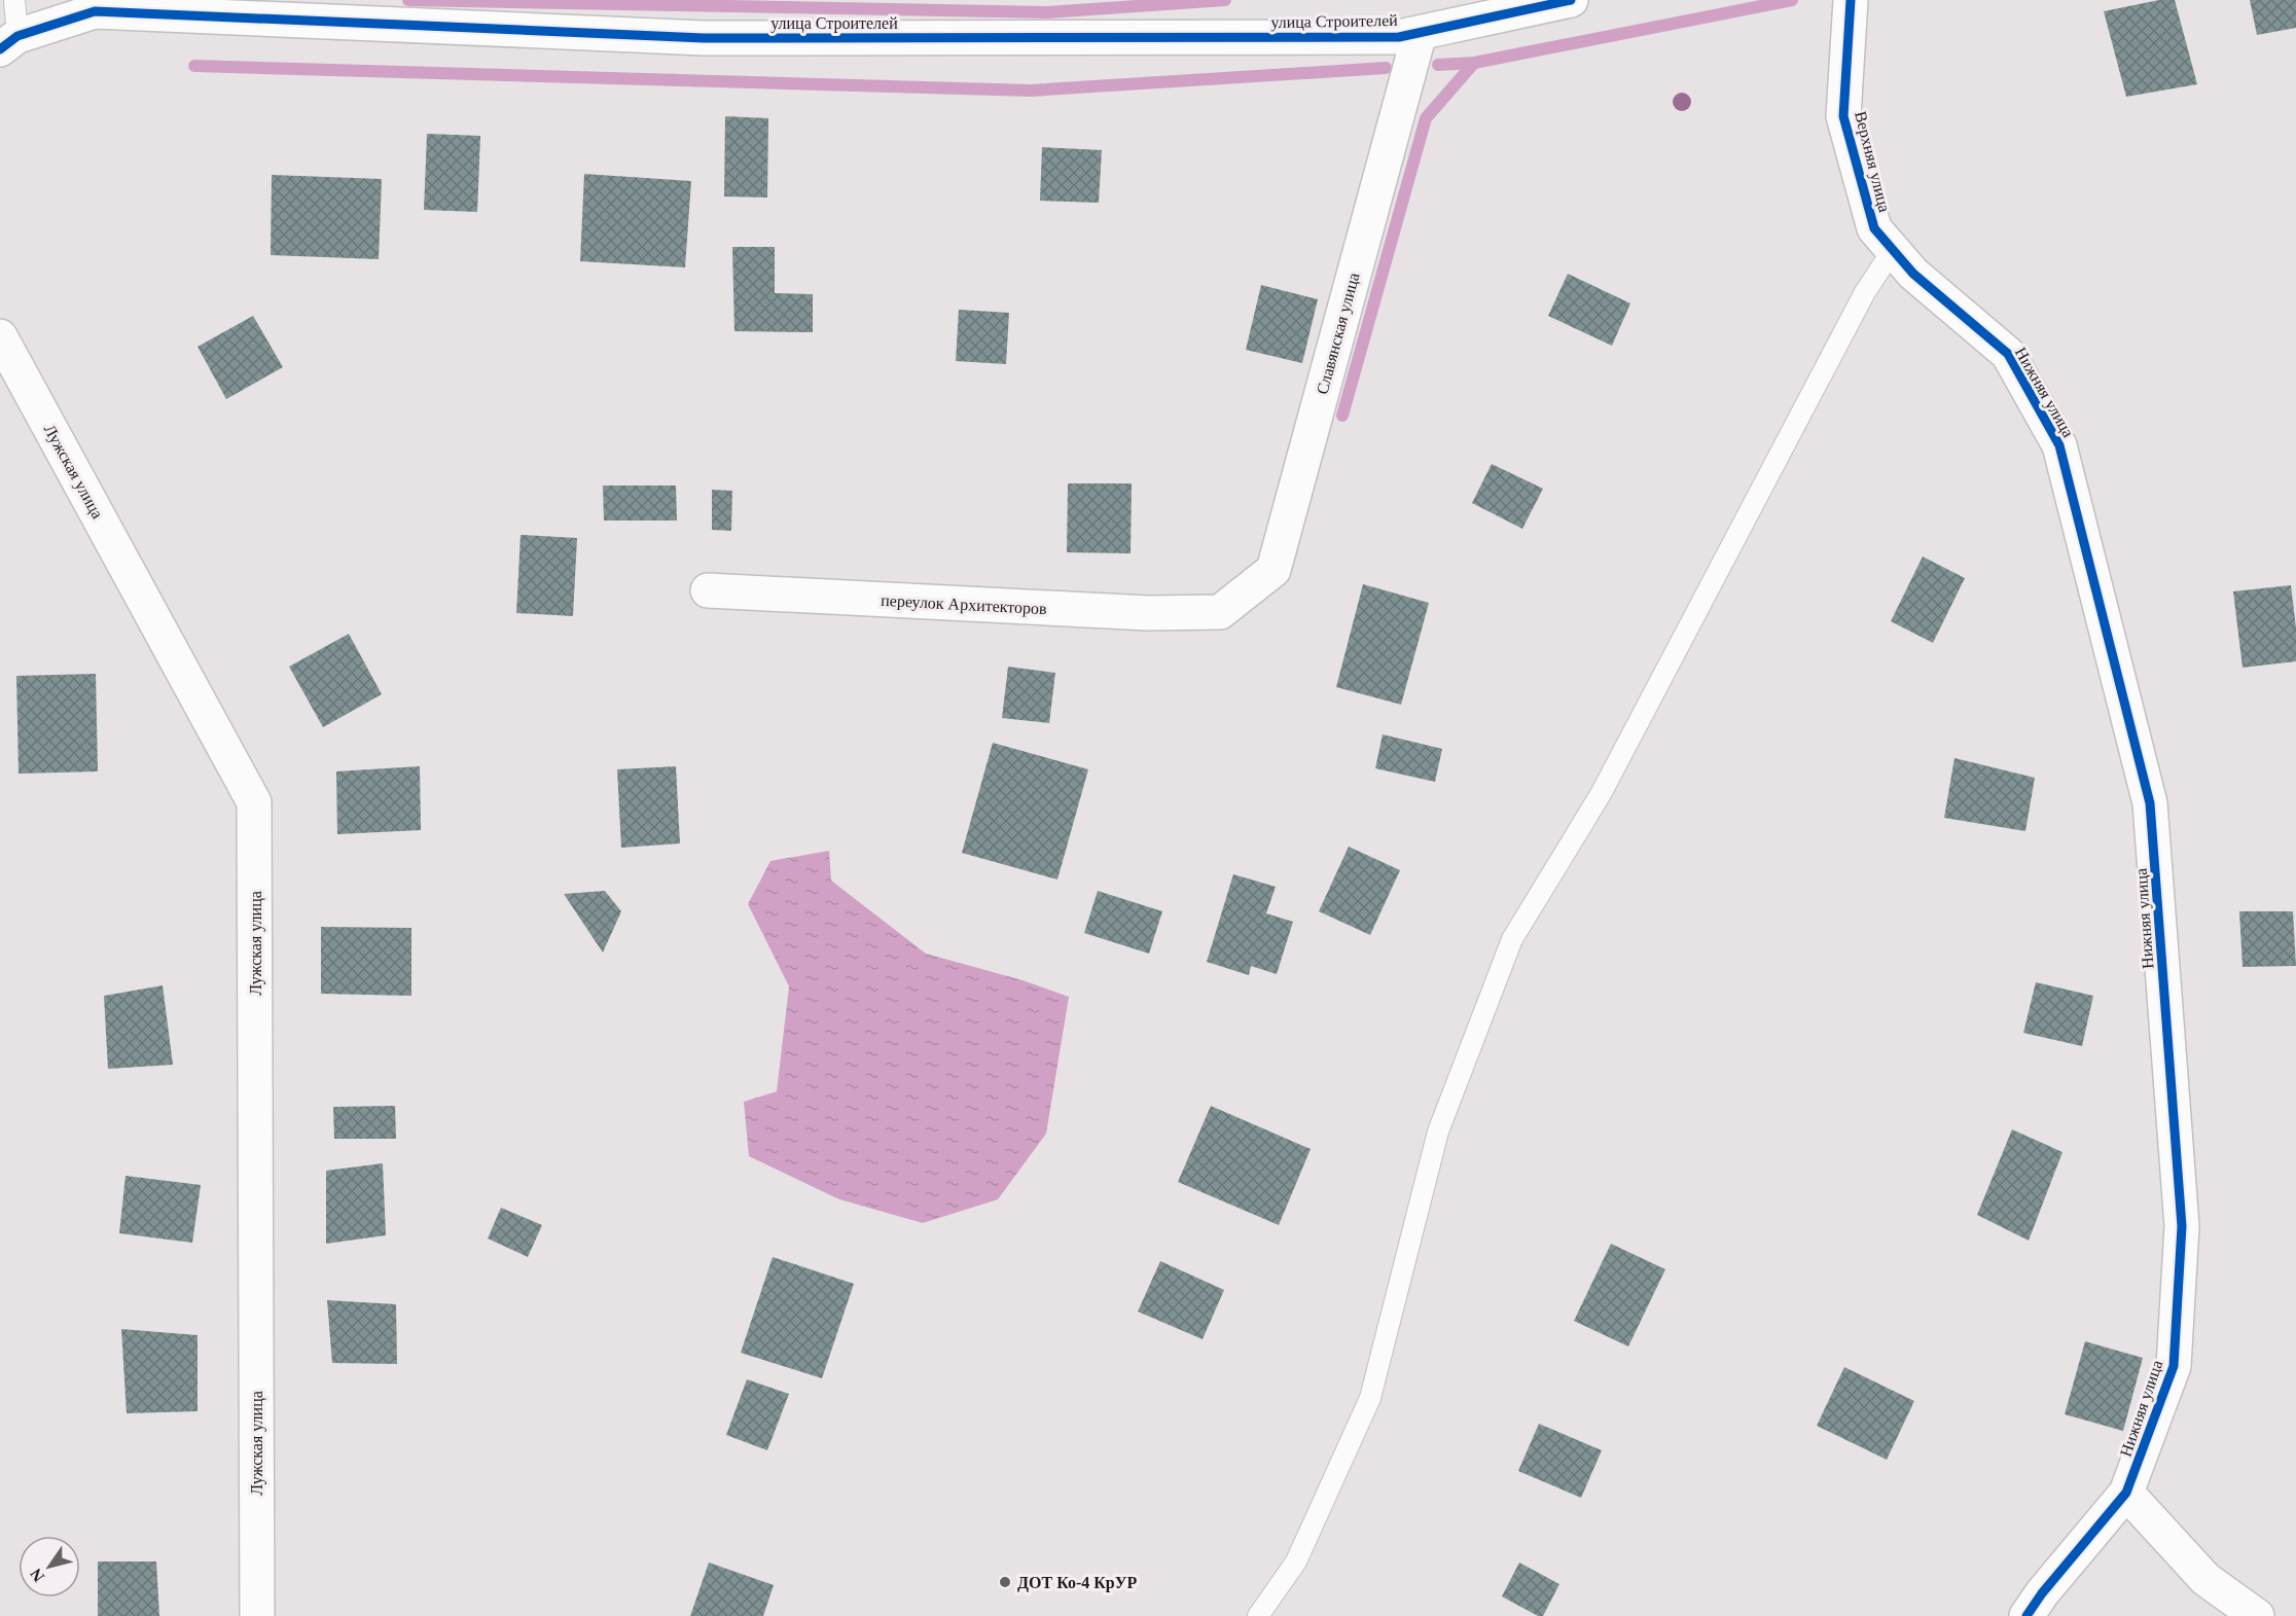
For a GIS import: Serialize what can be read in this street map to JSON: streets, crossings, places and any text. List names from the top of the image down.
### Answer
{
  "streets": {
    "street": [
      "улица Строителей",
      "Верхняя улица",
      "Славянская улица",
      "Нижняя улица",
      "Лужская улица",
      "переулок Архитекторов"
    ]
  },
  "crossings": [
    ["улица Строителей", "Славянская улица"],
    ["Верхняя улица", "Нижняя улица"],
    ["Славянская улица", "переулок Архитекторов"]
  ],
  "places": ["ДОТ Ко-4 КрУР"],
  "north": "bottom left"
}
